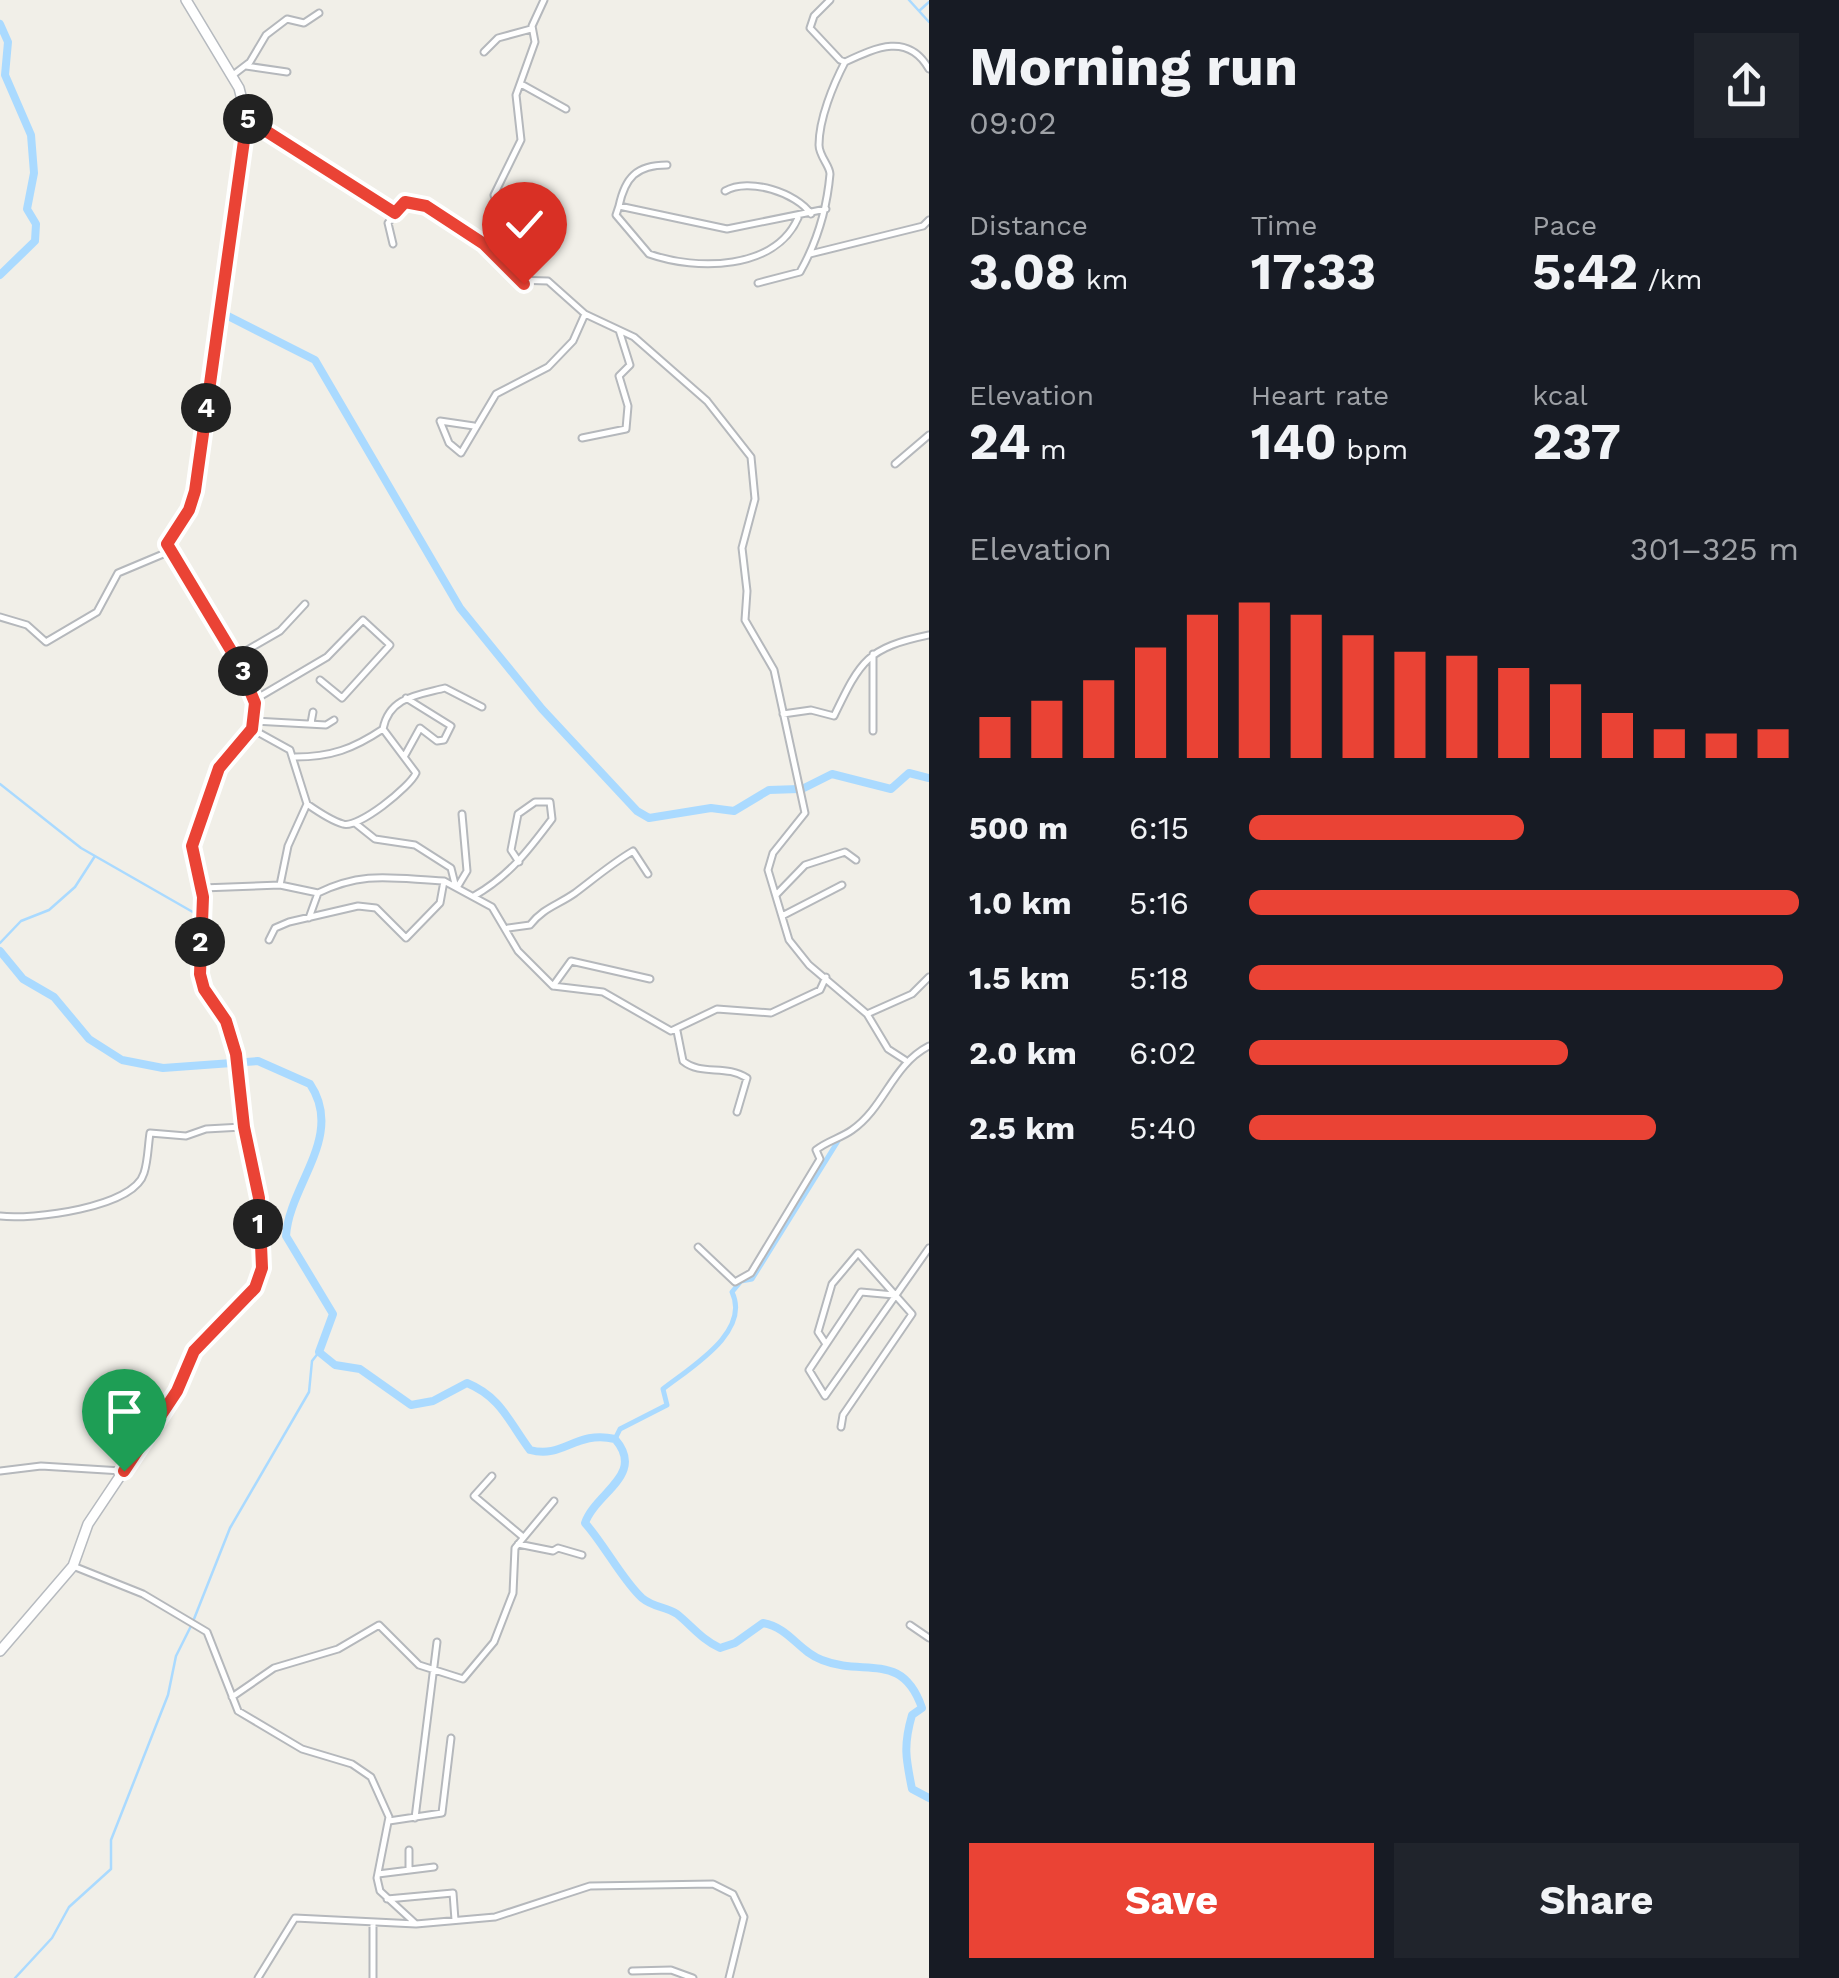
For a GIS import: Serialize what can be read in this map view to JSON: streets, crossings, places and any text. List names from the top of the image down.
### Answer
{
  "page": {
    "heading": ["Morning run", "09:02"],
    "pins": [
      "5",
      "4",
      "3",
      "2",
      "1"
    ],
    "stats": [
      ["Distance", "3.08 km"],
      ["Time", "17:33"],
      ["Pace", "5:42 /km"],
      ["Elevation", "24 m"],
      ["Heart rate", "140 bpm"],
      ["kcal", "237"]
    ],
    "chart": ["Elevation", "301–325 m"],
    "list": [
      {
        "name": "500 m",
        "note": "6:15"
      },
      {
        "name": "1.0 km",
        "note": "5:16"
      },
      {
        "name": "1.5 km",
        "note": "5:18"
      },
      {
        "name": "2.0 km",
        "note": "6:02"
      },
      {
        "name": "2.5 km",
        "note": "5:40"
      }
    ],
    "buttons": ["Save", "Share"]
  }
}
